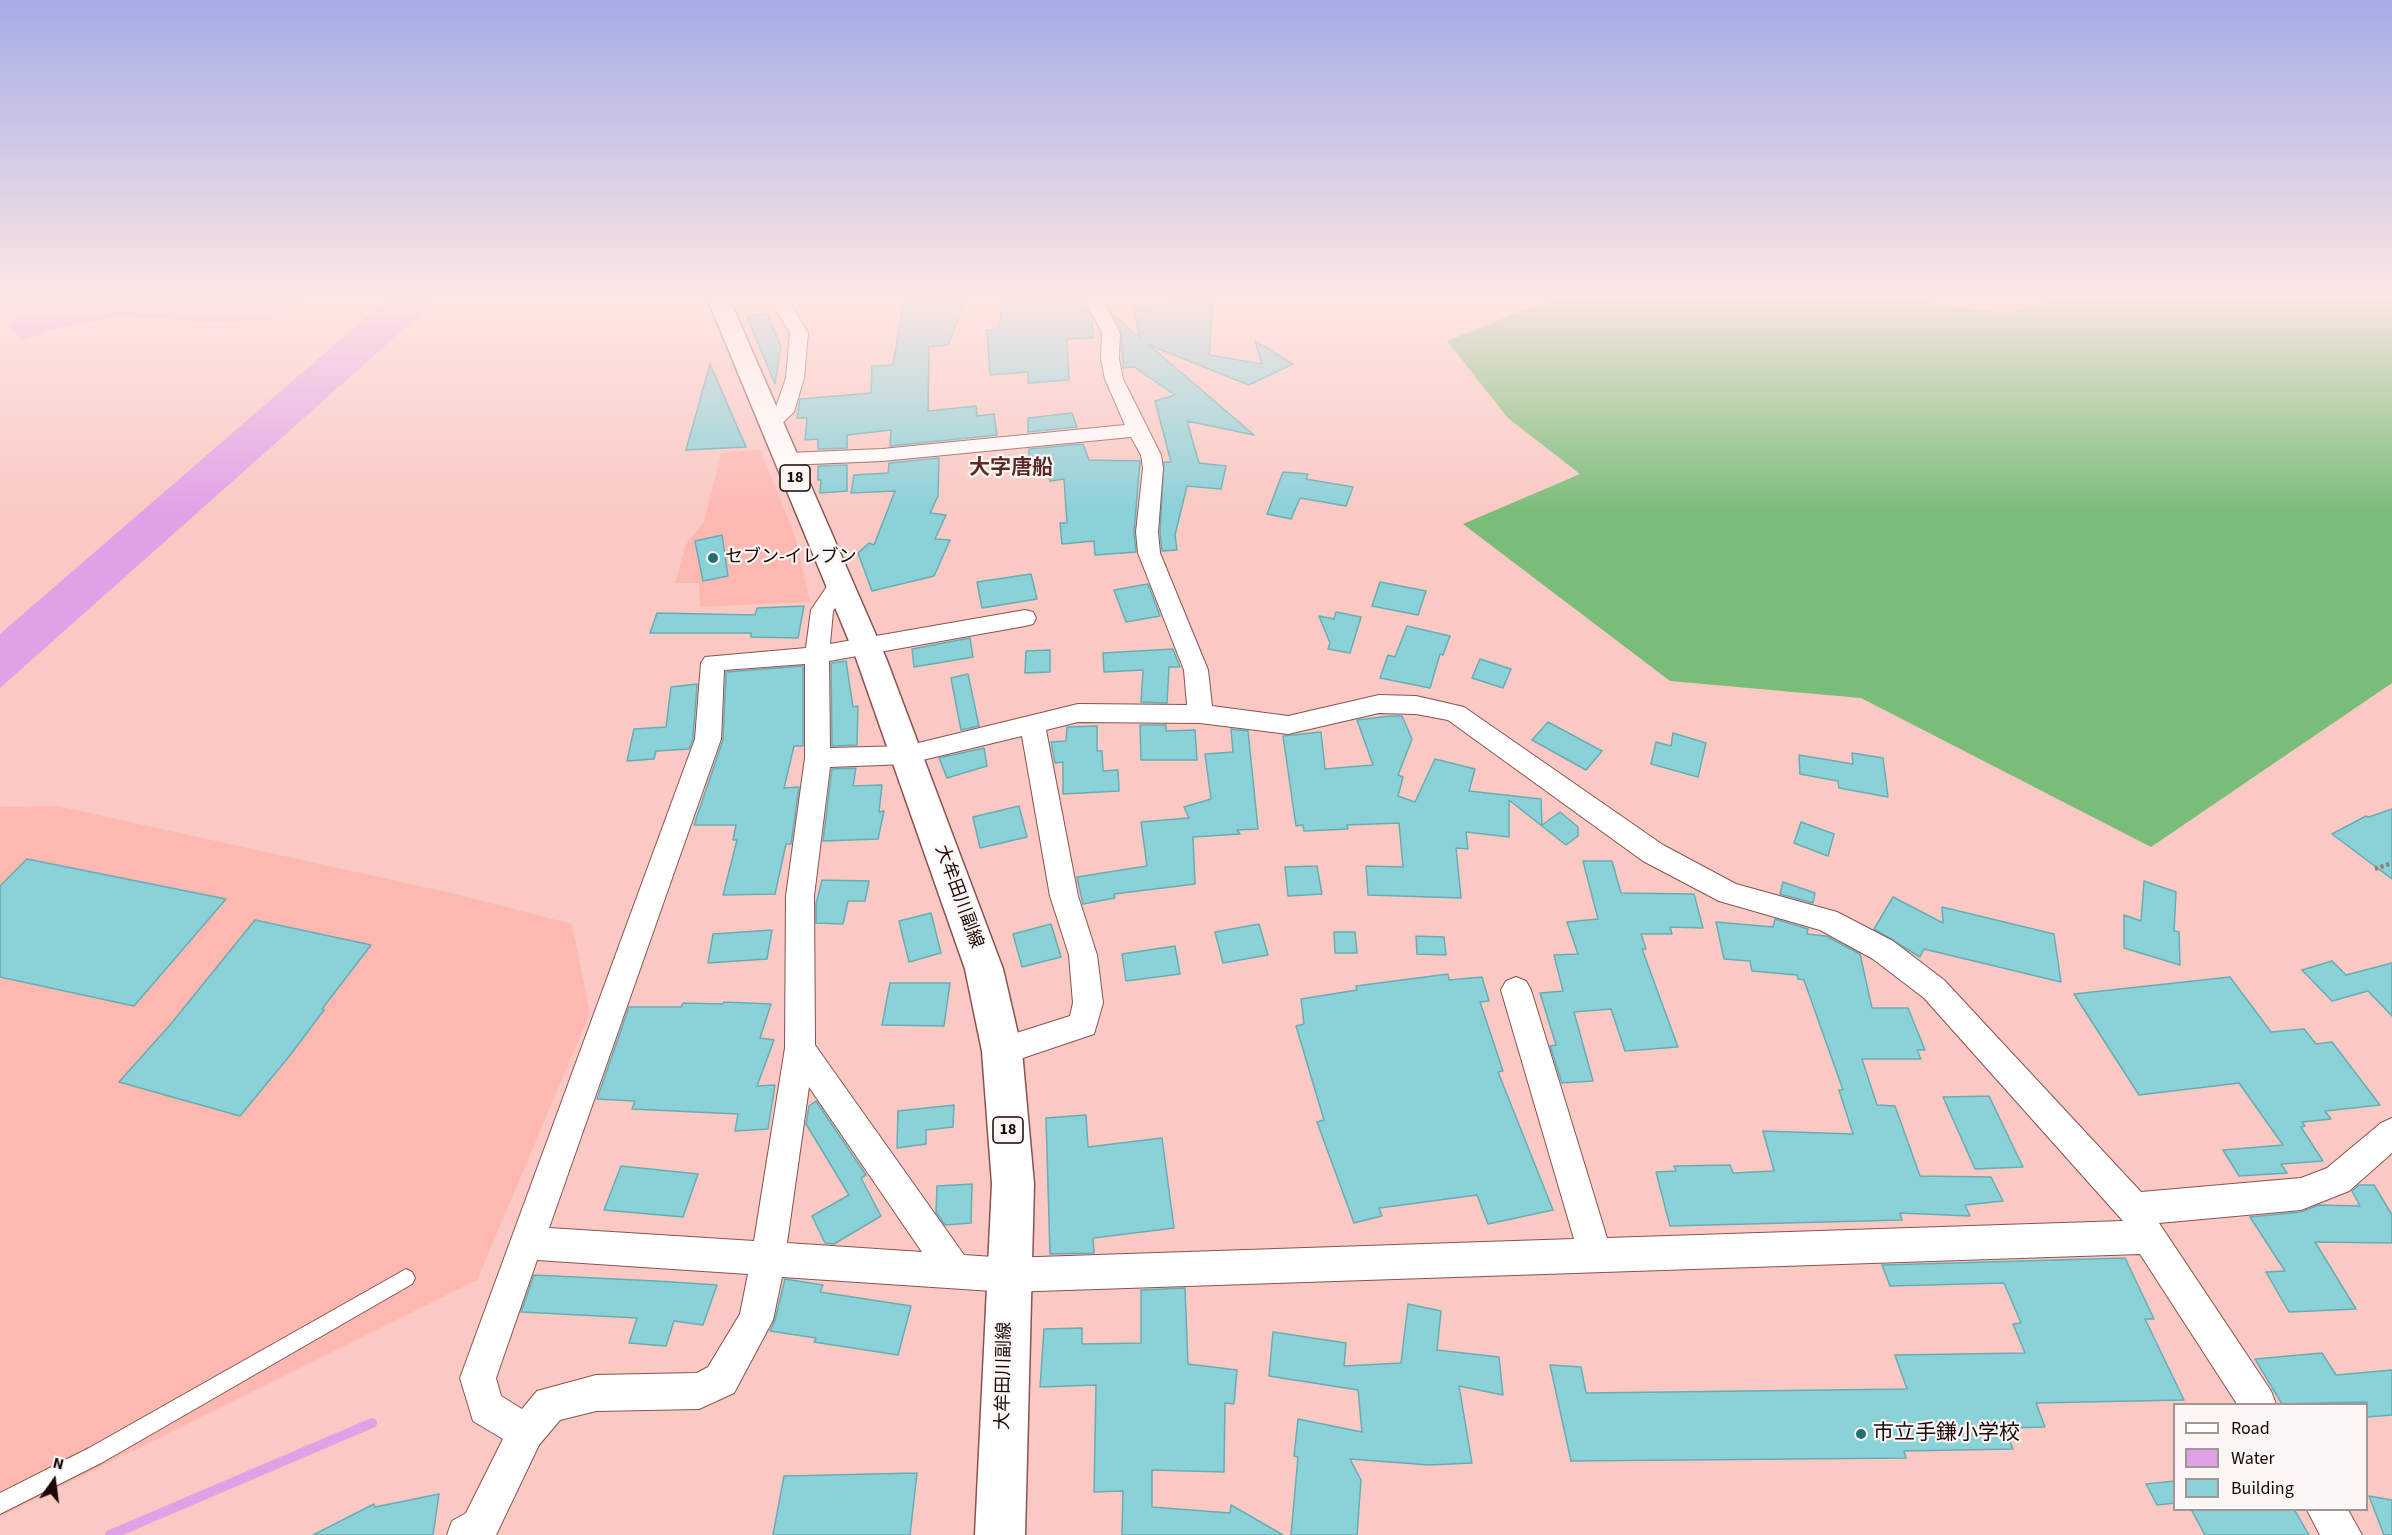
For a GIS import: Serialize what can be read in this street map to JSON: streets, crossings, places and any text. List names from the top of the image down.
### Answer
{
  "streets": {
    "main road": ["18", "大牟田川副線"]
  },
  "districts": ["大字唐船"],
  "places": ["セブン-イレブン", "市立手鎌小学校"],
  "legend": ["Road", "Water", "Building"],
  "north": "top"
}
